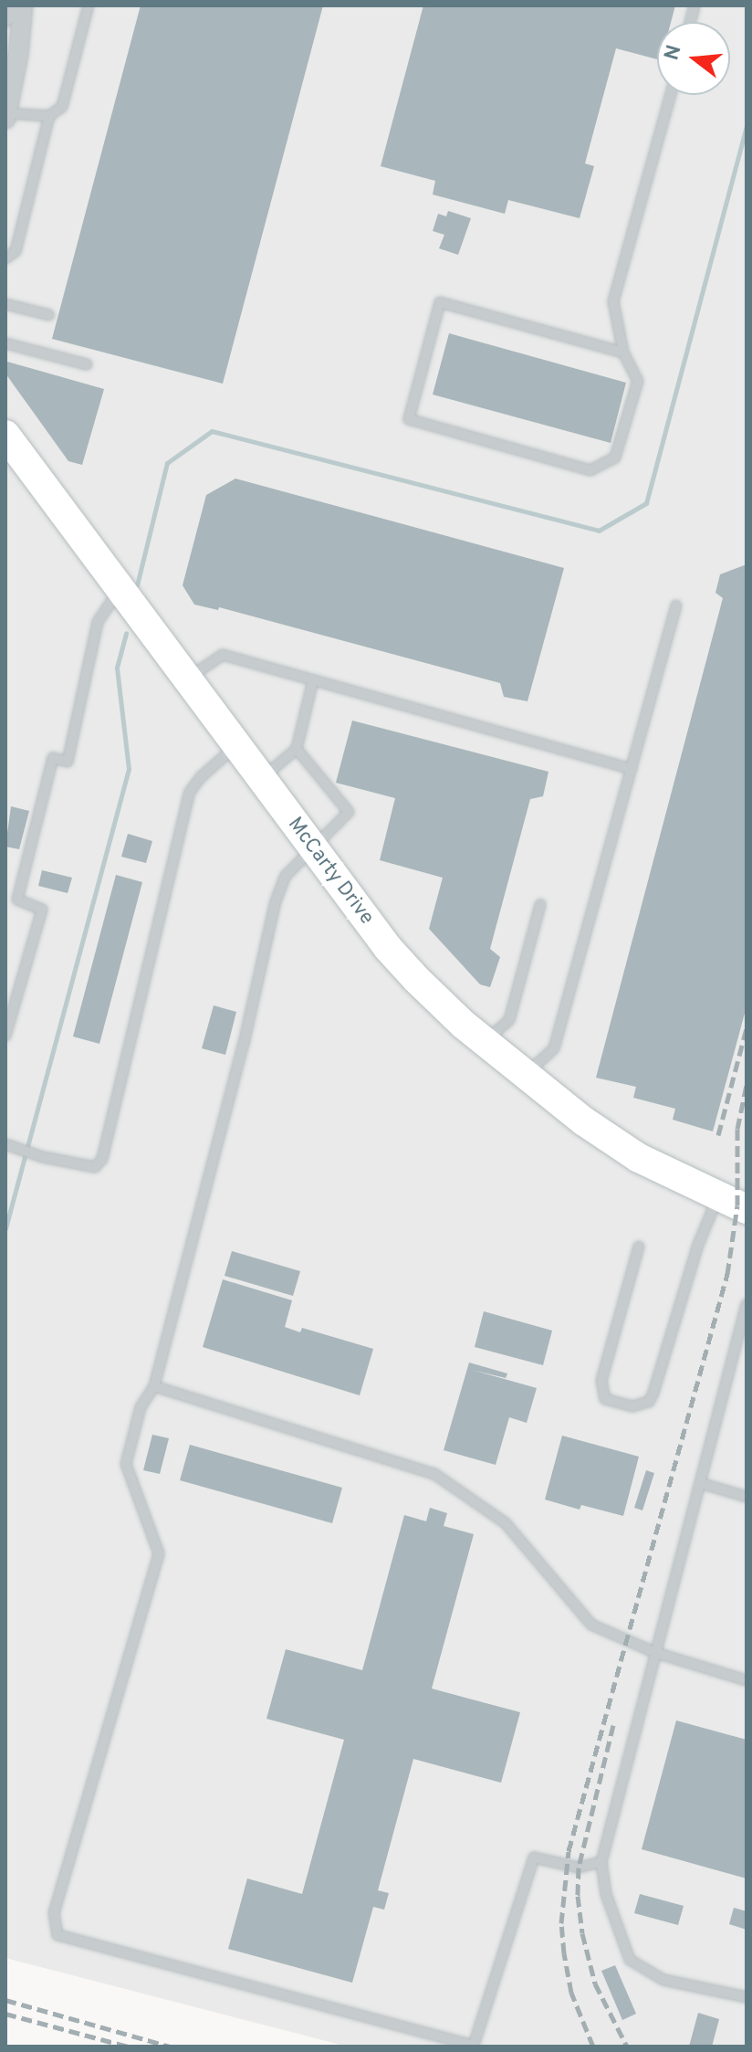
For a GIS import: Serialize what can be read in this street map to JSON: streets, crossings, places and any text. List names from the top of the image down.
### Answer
{
  "streets": {
    "main road": ["McCarty Drive"]
  },
  "north": "left"
}
